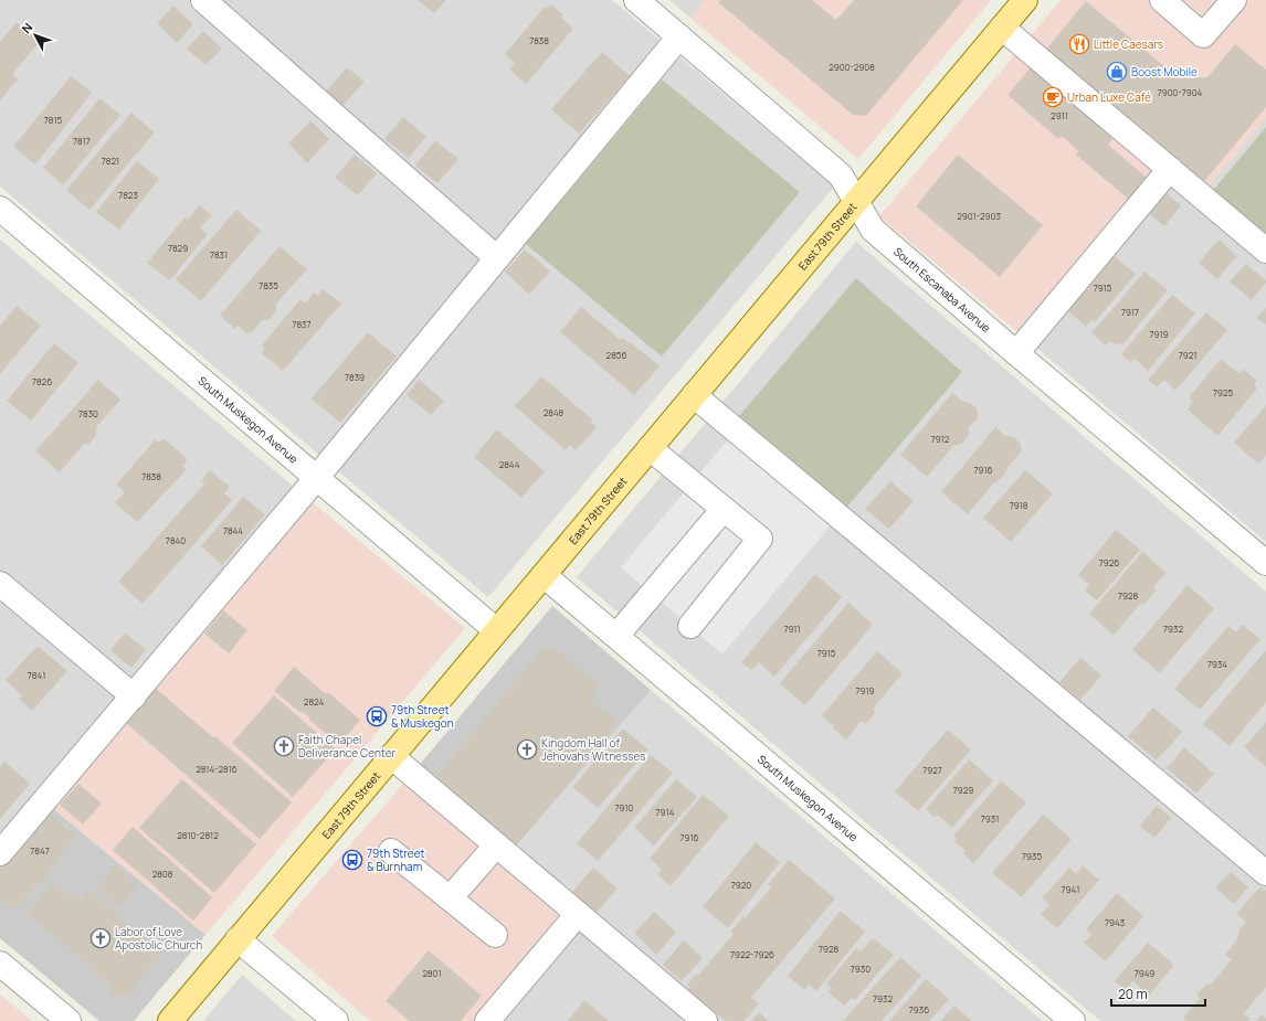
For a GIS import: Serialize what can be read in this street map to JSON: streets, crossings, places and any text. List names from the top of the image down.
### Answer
{
  "streets": {
    "main road": ["East 79th Street"],
    "street": ["South Escanaba Avenue", "South Muskegon Avenue"]
  },
  "crossings": [
    ["East 79th Street", "South Escanaba Avenue"],
    ["East 79th Street", "South Muskegon Avenue"]
  ],
  "places": {
    "restaurant": ["Little Caesars"],
    "shop": ["Boost Mobile"],
    "cafe": ["Urban Luxe Café"],
    "bus stop": ["79th Street & Muskegon", "79th Street & Burnham"],
    "church": ["Faith Chapel Deliverance Center", "Kingdom Hall of Jehovahs Witnesses", "Labor of Love Apostolic Church"]
  },
  "house_numbers": [
    "7838",
    "2900-2908",
    "7900-7904",
    "2911",
    "7815",
    "7817",
    "7821",
    "7823",
    "2901-2903",
    "7829",
    "7831",
    "7835",
    "7915",
    "7917",
    "7837",
    "7919",
    "2856",
    "7921",
    "7839",
    "7826",
    "7925",
    "2848",
    "7830",
    "7912",
    "2844",
    "7916",
    "7838",
    "7918",
    "7844",
    "7840",
    "7926",
    "7928",
    "7911",
    "7932",
    "7915",
    "7934",
    "7841",
    "7919",
    "2824",
    "2814-2816",
    "7927",
    "7929",
    "7910",
    "7914",
    "7931",
    "2810-2812",
    "7916",
    "7847",
    "7935",
    "2808",
    "7920",
    "7941",
    "7943",
    "7928",
    "7922-7926",
    "7930",
    "2801",
    "7949",
    "7932",
    "7936"
  ],
  "scale_bar": "20 m",
  "north": "top left"
}
